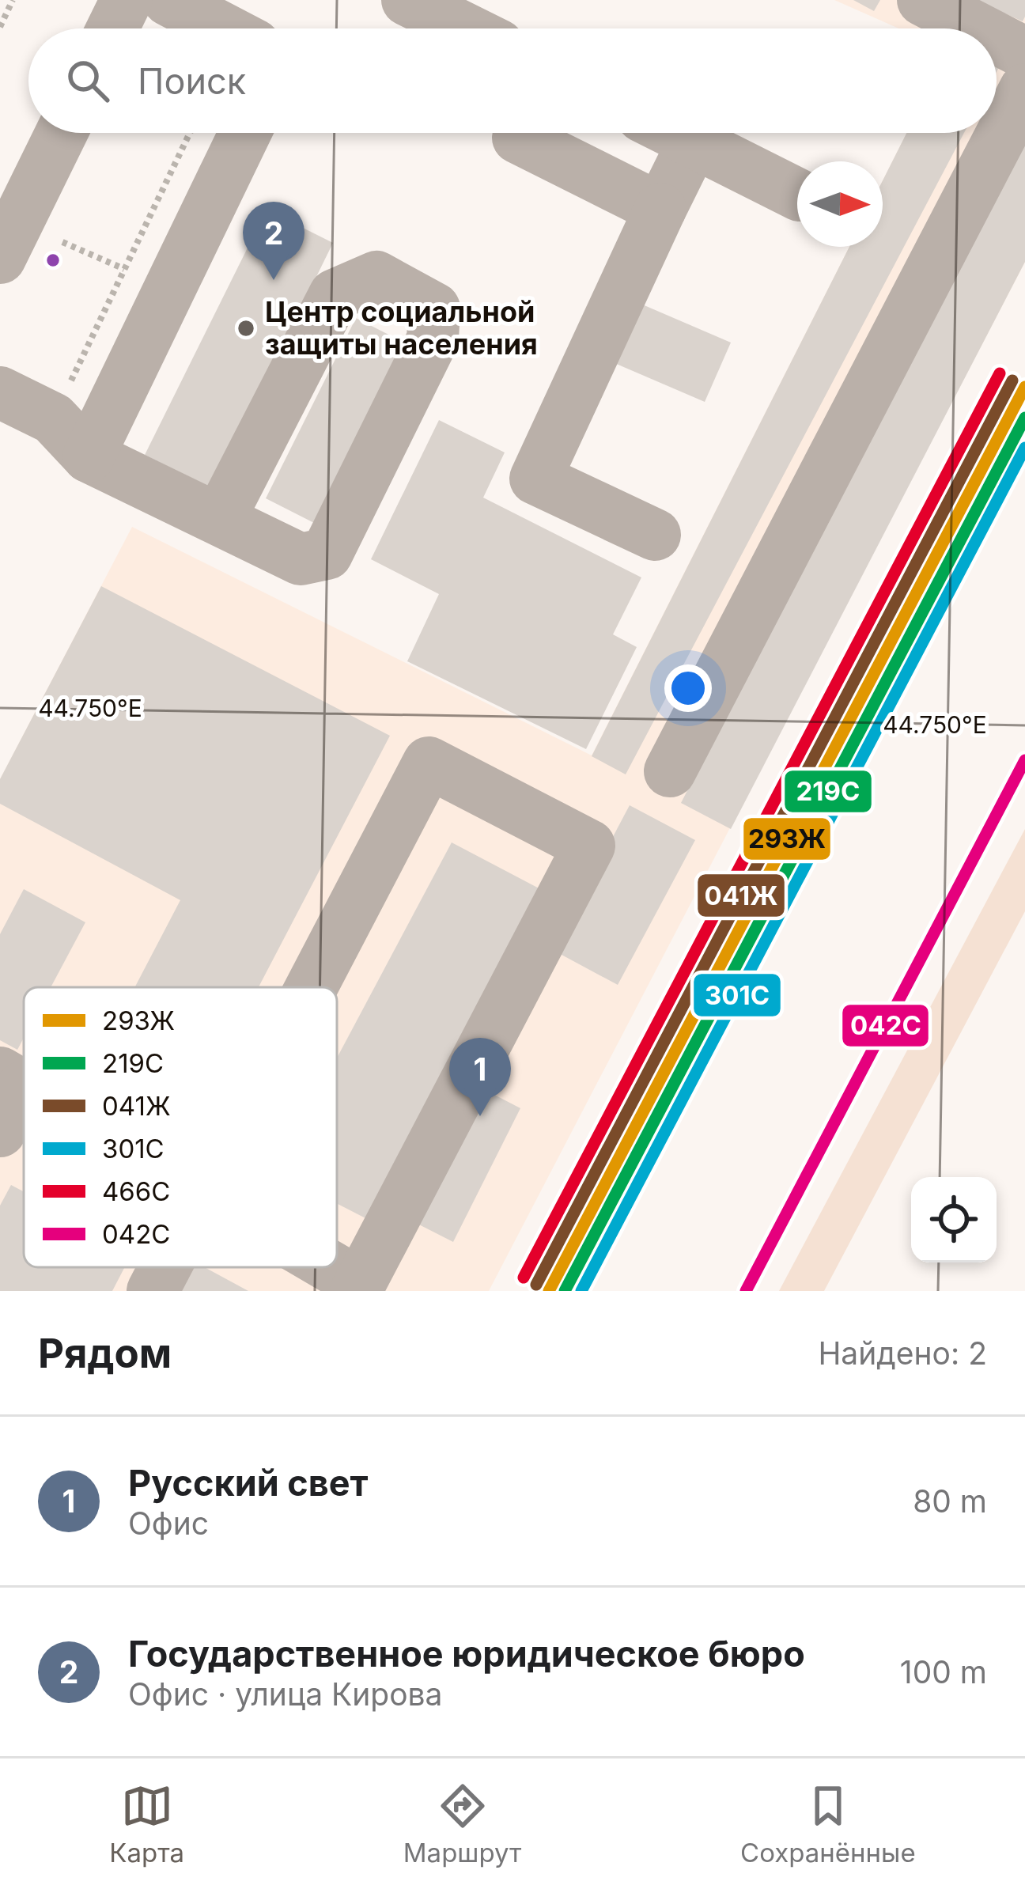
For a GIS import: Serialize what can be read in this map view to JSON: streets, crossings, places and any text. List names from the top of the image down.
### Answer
{
  "places": ["Центр социальной защиты населения"],
  "lines": [
    "transit line 466С",
    "transit line 041Ж",
    "transit line 293Ж",
    "transit line 219С",
    "transit line 301С",
    "transit line 042С"
  ],
  "legend": [
    "293Ж",
    "219С",
    "041Ж",
    "301С",
    "466С",
    "042С"
  ],
  "north": "right",
  "page": {
    "search": "Поиск",
    "pins": ["2", "1"],
    "heading": ["Рядом", "Найдено: 2"],
    "list": [
      {
        "mark": "1",
        "name": "Русский свет",
        "note": "Офис",
        "value": "80 m"
      },
      {
        "mark": "2",
        "name": "Государственное юридическое бюро",
        "note": "Офис · улица Кирова",
        "value": "100 m"
      }
    ],
    "nav": ["Карта", "Маршрут", "Сохранённые"]
  },
  "coordinates": ["44.750°E"]
}
